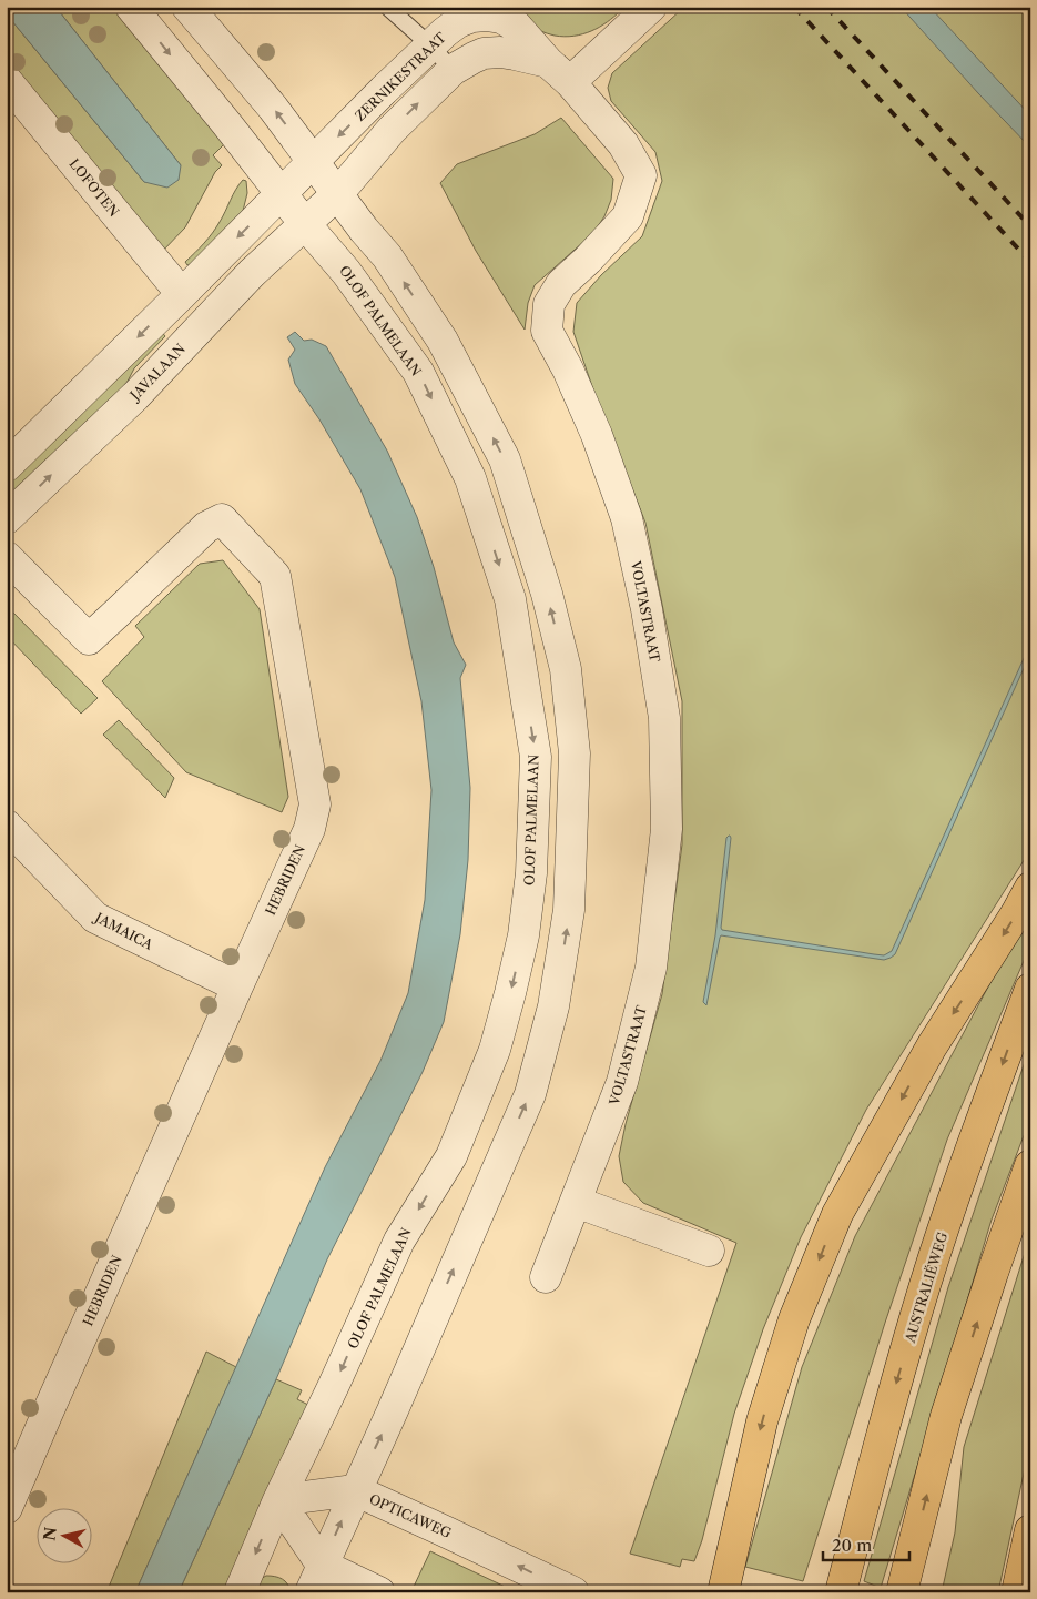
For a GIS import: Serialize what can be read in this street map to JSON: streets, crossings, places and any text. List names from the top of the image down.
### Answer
{
  "streets": {
    "main road": ["AUSTRALIËWEG"],
    "street": [
      "ZERNIKESTRAAT",
      "LOFOTEN",
      "OLOF PALMELAAN",
      "JAVALAAN",
      "VOLTASTRAAT",
      "HEBRIDEN",
      "JAMAICA",
      "OPTICAWEG"
    ]
  },
  "crossings": [
    ["ZERNIKESTRAAT", "OLOF PALMELAAN"],
    ["ZERNIKESTRAAT", "JAVALAAN"],
    ["ZERNIKESTRAAT", "VOLTASTRAAT"],
    ["OLOF PALMELAAN", "JAVALAAN"],
    ["OLOF PALMELAAN", "OPTICAWEG"],
    ["HEBRIDEN", "JAMAICA"]
  ],
  "one_way": ["OPTICAWEG"],
  "scale_bar": "20 m",
  "north": "left"
}
